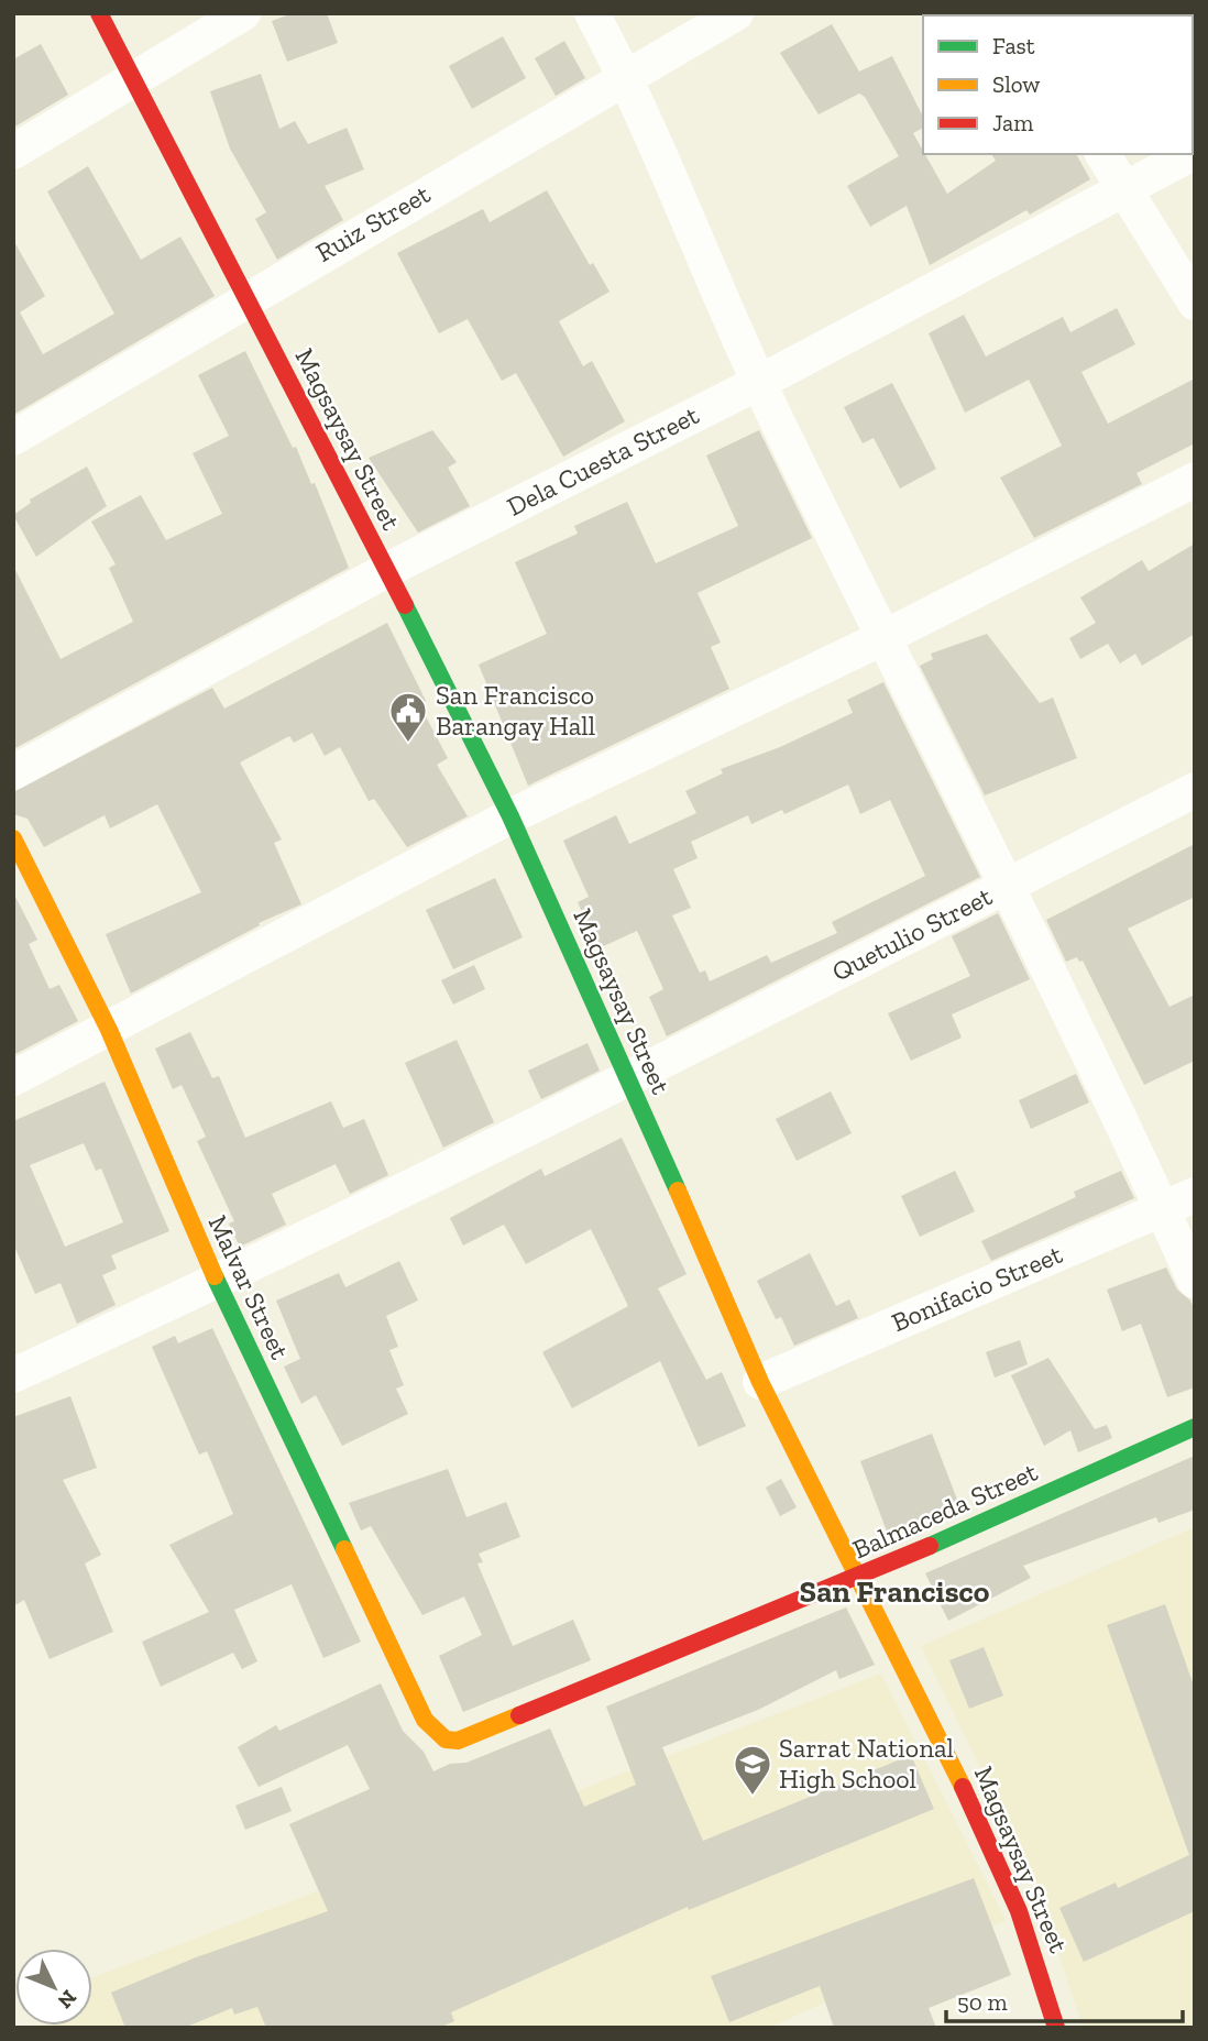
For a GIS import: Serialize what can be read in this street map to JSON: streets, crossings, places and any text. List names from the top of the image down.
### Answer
{
  "streets": {
    "main road": ["Magsaysay Street", "Malvar Street", "Balmaceda Street"],
    "street": [
      "Ruiz Street",
      "Dela Cuesta Street",
      "Quetulio Street",
      "Bonifacio Street"
    ]
  },
  "crossings": [
    ["Ruiz Street", "Magsaysay Street"],
    ["Magsaysay Street", "Dela Cuesta Street"],
    ["Magsaysay Street", "Quetulio Street"],
    ["Magsaysay Street", "Bonifacio Street"],
    ["Magsaysay Street", "Balmaceda Street"],
    ["Quetulio Street", "Malvar Street"],
    ["Malvar Street", "Balmaceda Street"]
  ],
  "districts": ["San Francisco"],
  "places": {
    "public building": ["San Francisco Barangay Hall"],
    "school or university": ["Sarrat National High School"]
  },
  "legend": ["Fast", "Slow", "Jam"],
  "scale_bar": "50 m",
  "north": "bottom right"
}
